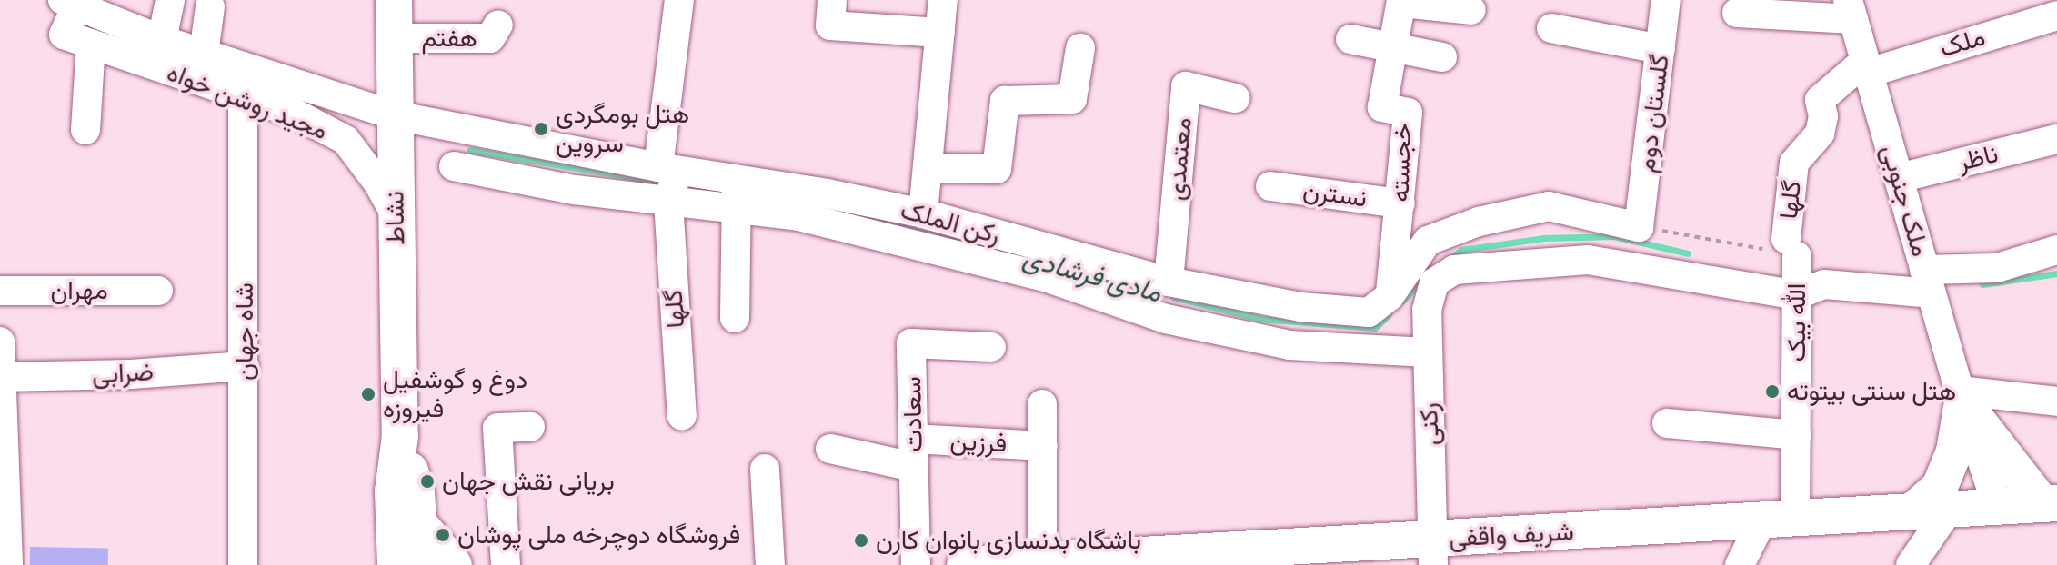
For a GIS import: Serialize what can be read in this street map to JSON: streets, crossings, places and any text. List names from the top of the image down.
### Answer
{
  "streets": {
    "main road": ["نشاط", "شریف واقفی"],
    "street": [
      "هفتم",
      "ملک",
      "مجید روشن خواه",
      "گلستان دوم",
      "ناظر",
      "معتمدی",
      "خجسته",
      "نسترن",
      "گلها",
      "ملک جنوبی",
      "رکن الملک",
      "مهران",
      "الله بیک",
      "شاه جهان",
      "ضرابی",
      "سعادت",
      "رکنی",
      "فرزین"
    ]
  },
  "crossings": [
    ["هفتم", "نشاط"],
    ["ملک", "گلها"],
    ["ملک", "ملک جنوبی"],
    ["مجید روشن خواه", "نشاط"],
    ["مجید روشن خواه", "رکن الملک"],
    ["مجید روشن خواه", "شاه جهان"],
    ["گلستان دوم", "رکن الملک"],
    ["ناظر", "ملک جنوبی"],
    ["معتمدی", "رکن الملک"],
    ["خجسته", "نسترن"],
    ["خجسته", "رکن الملک"],
    ["گلها", "ملک جنوبی"],
    ["گلها", "رکن الملک"],
    ["گلها", "الله بیک"],
    ["نشاط", "رکن الملک"],
    ["رکن الملک", "رکنی"],
    ["الله بیک", "شریف واقفی"],
    ["شاه جهان", "ضرابی"],
    ["سعادت", "فرزین"],
    ["رکنی", "شریف واقفی"],
    ["فرزین", "شریف واقفی"]
  ],
  "water": ["مادی فرشادی"],
  "places": [
    "هتل بومگردی سروین",
    "هتل سنتی بیتوته",
    "دوغ و گوشفیل فیروزه",
    "بریانی نقش جهان",
    "فروشگاه دوچرخه ملی پوشان",
    "باشگاه بدنسازی بانوان کارن"
  ]
}
